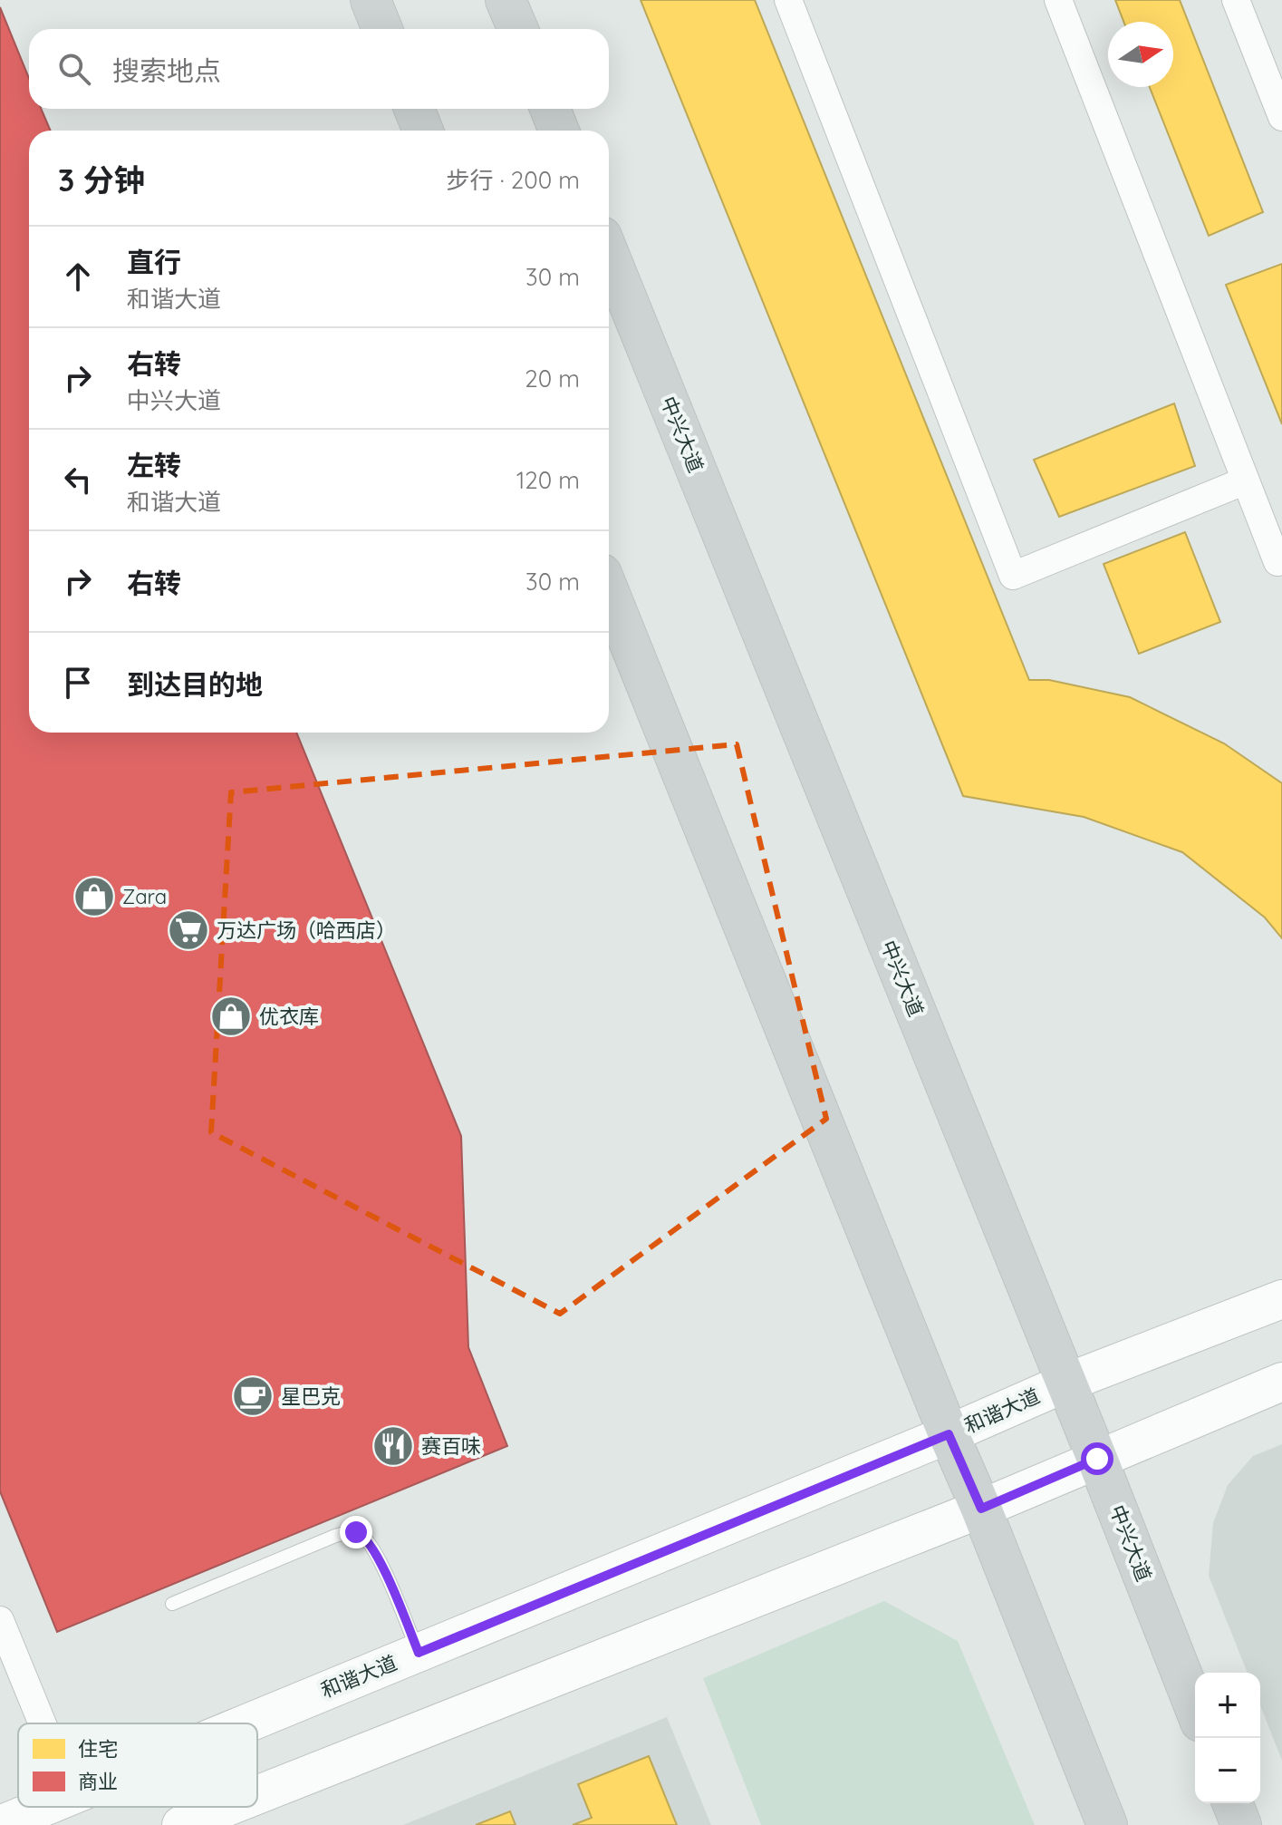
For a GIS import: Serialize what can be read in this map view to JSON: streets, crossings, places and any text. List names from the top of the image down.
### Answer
{
  "streets": {
    "main road": ["中兴大道", "和谐大道"]
  },
  "crossings": [
    ["中兴大道", "和谐大道"]
  ],
  "places": {
    "shop": ["Zara", "优衣库"],
    "supermarket": ["万达广场（哈西店）"],
    "cafe": ["星巴克"],
    "restaurant": ["赛百味"]
  },
  "legend": ["住宅", "商业"],
  "north": "right",
  "page": {
    "search": "搜索地点",
    "heading": ["3 分钟", "步行 · 200 m"],
    "list": [
      ["直行", "和谐大道", "30 m"],
      ["右转", "中兴大道", "20 m"],
      ["左转", "和谐大道", "120 m"],
      ["右转", "30 m"],
      "到达目的地"
    ],
    "map_buttons": ["+", "−"]
  }
}
